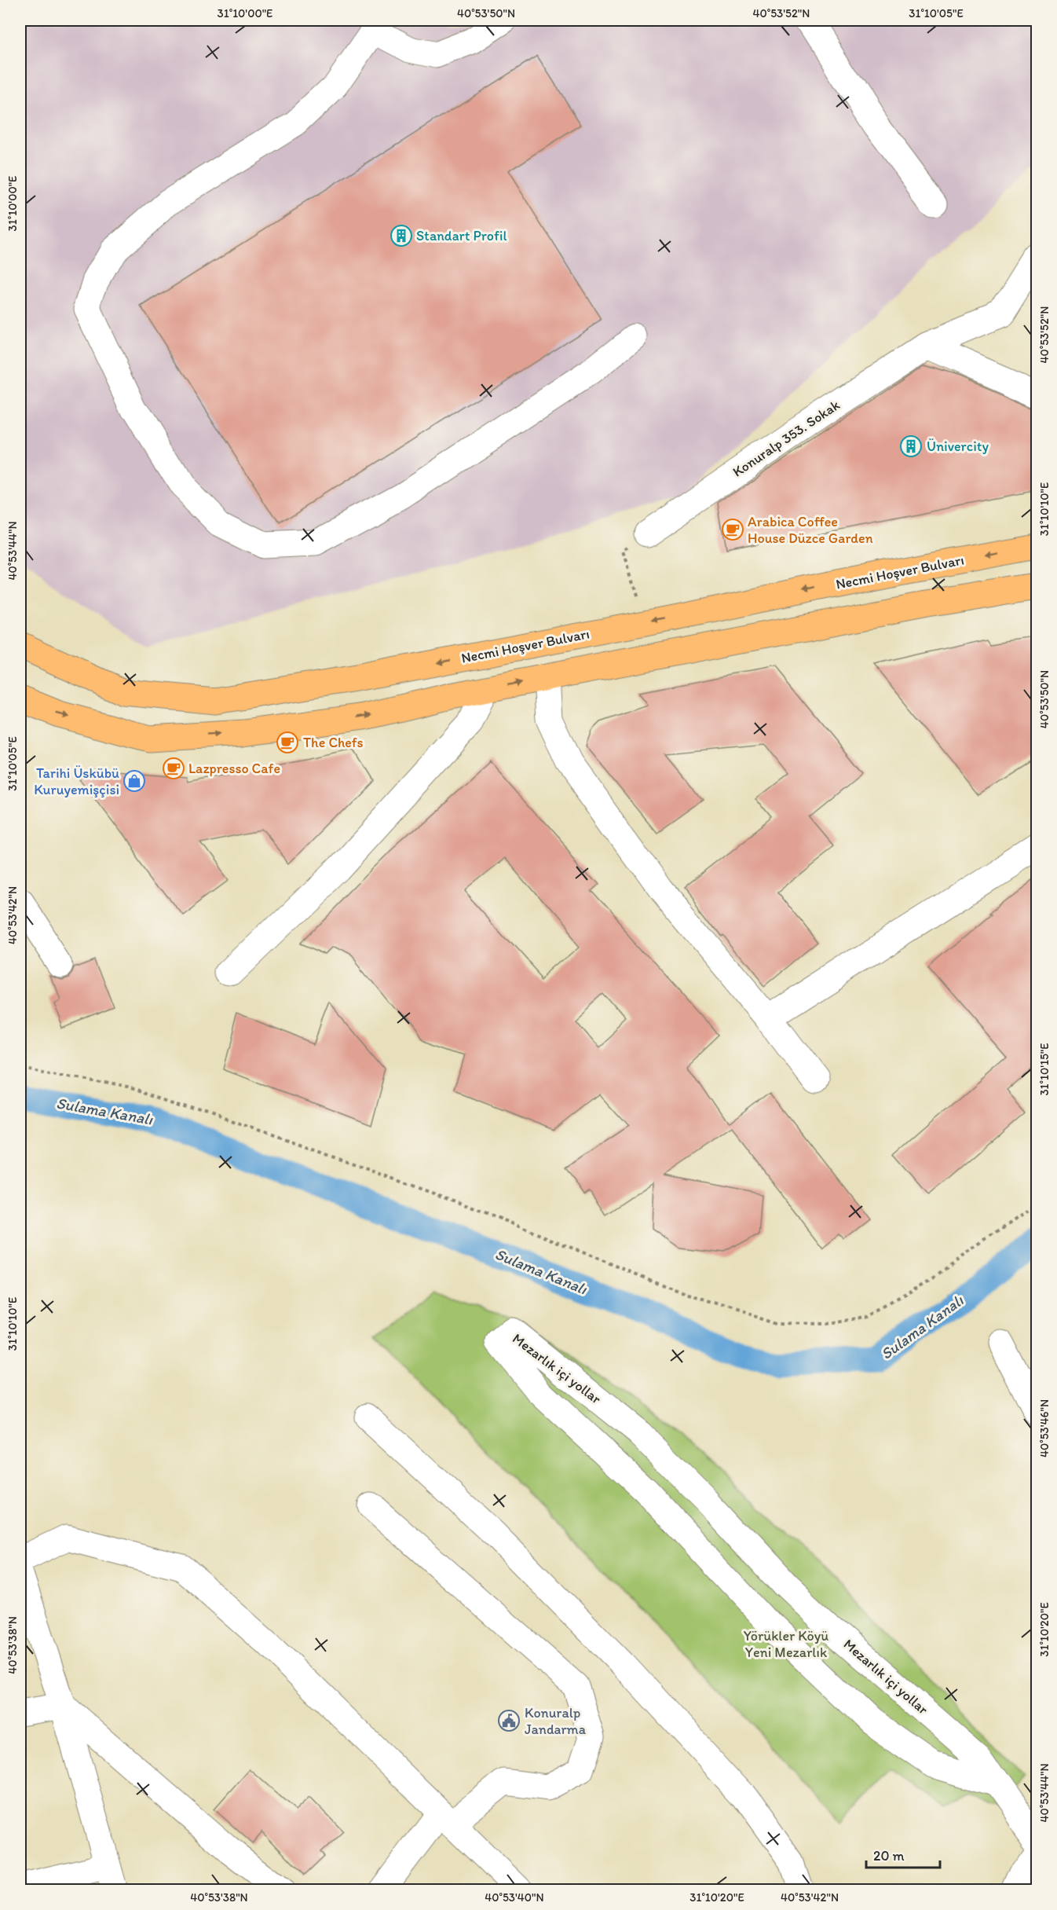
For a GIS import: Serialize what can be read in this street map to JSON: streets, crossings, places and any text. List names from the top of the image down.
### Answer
{
  "streets": {
    "main road": ["Necmi Hoşver Bulvarı"],
    "street": ["Konuralp 353. Sokak", "Mezarlık içi yollar"]
  },
  "water": ["Sulama Kanalı"],
  "parks": ["Yörükler Köyü Yeni Mezarlık"],
  "places": {
    "building": ["Standart Profil", "Ünivercity"],
    "cafe": ["Arabica Coffee House Düzce Garden", "The Chefs", "Lazpresso Cafe"],
    "shop": ["Tarihi Üskübü Kuruyemişçisi"],
    "public building": ["Konuralp Jandarma"]
  },
  "scale_bar": "20 m",
  "coordinates": [
    "31°10'00\"E",
    "40°53'50\"N",
    "40°53'52\"N",
    "31°10'05\"E",
    "31°10'10\"E",
    "40°53'44\"N",
    "40°53'42\"N",
    "31°10'15\"E",
    "40°53'46\"N",
    "31°10'20\"E",
    "40°53'38\"N",
    "40°53'40\"N"
  ]
}
